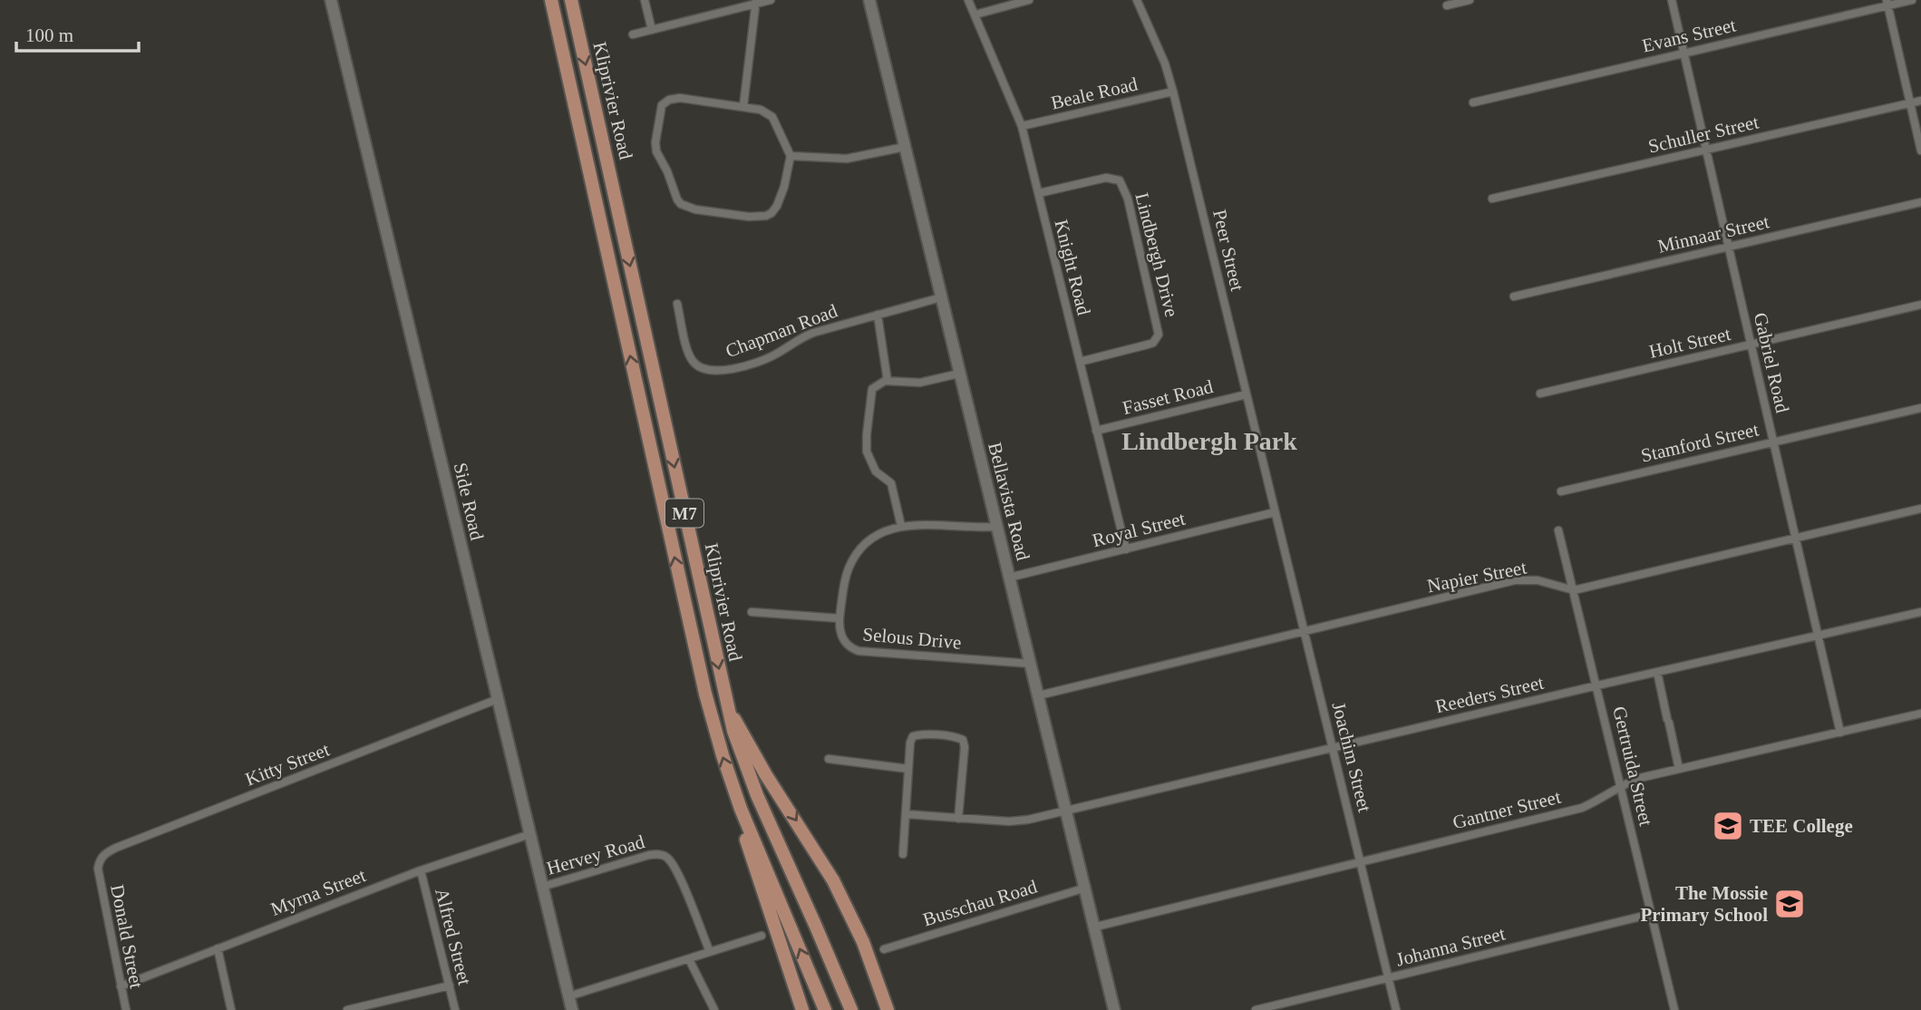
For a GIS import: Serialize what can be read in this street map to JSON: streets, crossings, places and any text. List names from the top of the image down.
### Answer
{
  "streets": {
    "main road": ["Kliprivier Road", "M7"],
    "street": [
      "Evans Street",
      "Beale Road",
      "Schuller Street",
      "Minnaar Street",
      "Peer Street",
      "Lindbergh Drive",
      "Knight Road",
      "Chapman Road",
      "Holt Street",
      "Gabriel Road",
      "Fasset Road",
      "Stamford Street",
      "Side Road",
      "Bellavista Road",
      "Royal Street",
      "Napier Street",
      "Selous Drive",
      "Reeders Street",
      "Joachim Street",
      "Kitty Street",
      "Gertruida Street",
      "Gantner Street",
      "Hervey Road",
      "Myrna Street",
      "Busschau Road",
      "Donald Street",
      "Alfred Street",
      "Johanna Street"
    ]
  },
  "crossings": [
    ["Evans Street", "Gabriel Road"],
    ["Beale Road", "Peer Street"],
    ["Beale Road", "Knight Road"],
    ["Schuller Street", "Gabriel Road"],
    ["Minnaar Street", "Gabriel Road"],
    ["Peer Street", "Fasset Road"],
    ["Peer Street", "Royal Street"],
    ["Peer Street", "Joachim Street"],
    ["Lindbergh Drive", "Knight Road"],
    ["Knight Road", "Fasset Road"],
    ["Knight Road", "Royal Street"],
    ["Chapman Road", "Bellavista Road"],
    ["Holt Street", "Gabriel Road"],
    ["Gabriel Road", "Stamford Street"],
    ["Gabriel Road", "Napier Street"],
    ["Gabriel Road", "Reeders Street"],
    ["Gabriel Road", "Gantner Street"],
    ["Side Road", "Kitty Street"],
    ["Side Road", "Hervey Road"],
    ["Side Road", "Myrna Street"],
    ["Bellavista Road", "Royal Street"],
    ["Bellavista Road", "Napier Street"],
    ["Bellavista Road", "Selous Drive"],
    ["Bellavista Road", "Reeders Street"],
    ["Bellavista Road", "Gantner Street"],
    ["Bellavista Road", "Busschau Road"],
    ["Royal Street", "Joachim Street"],
    ["Napier Street", "Joachim Street"],
    ["Napier Street", "Gertruida Street"],
    ["Reeders Street", "Joachim Street"],
    ["Reeders Street", "Gertruida Street"],
    ["Joachim Street", "Gantner Street"],
    ["Joachim Street", "Johanna Street"],
    ["Kitty Street", "Donald Street"],
    ["Gertruida Street", "Gantner Street"],
    ["Gertruida Street", "Johanna Street"],
    ["Myrna Street", "Donald Street"],
    ["Myrna Street", "Alfred Street"]
  ],
  "districts": ["Lindbergh Park"],
  "places": {
    "school or university": ["TEE College", "The Mossie Primary School"]
  },
  "scale_bar": "100 m"
}
